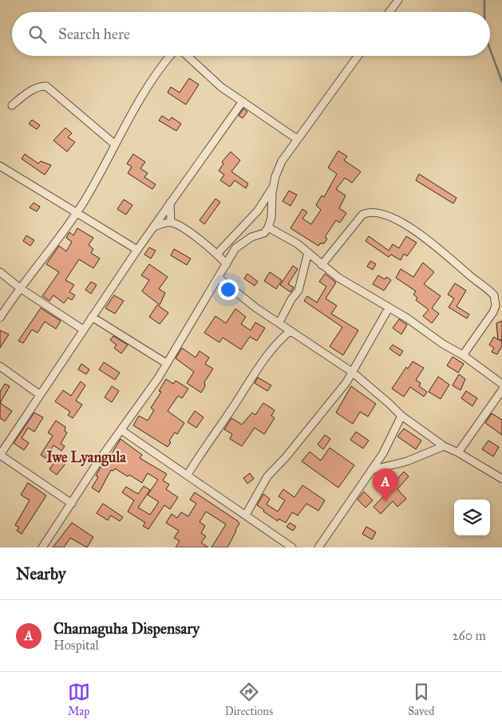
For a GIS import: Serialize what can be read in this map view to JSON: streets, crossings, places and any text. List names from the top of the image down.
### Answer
{
  "districts": ["Iwe Lyangula"],
  "page": {
    "search": "Search here",
    "pins": "A",
    "heading": "Nearby",
    "list": [
      {
        "mark": "A",
        "name": "Chamaguha Dispensary",
        "note": "Hospital",
        "value": "260 m"
      }
    ],
    "nav": ["Map", "Directions", "Saved"]
  }
}
